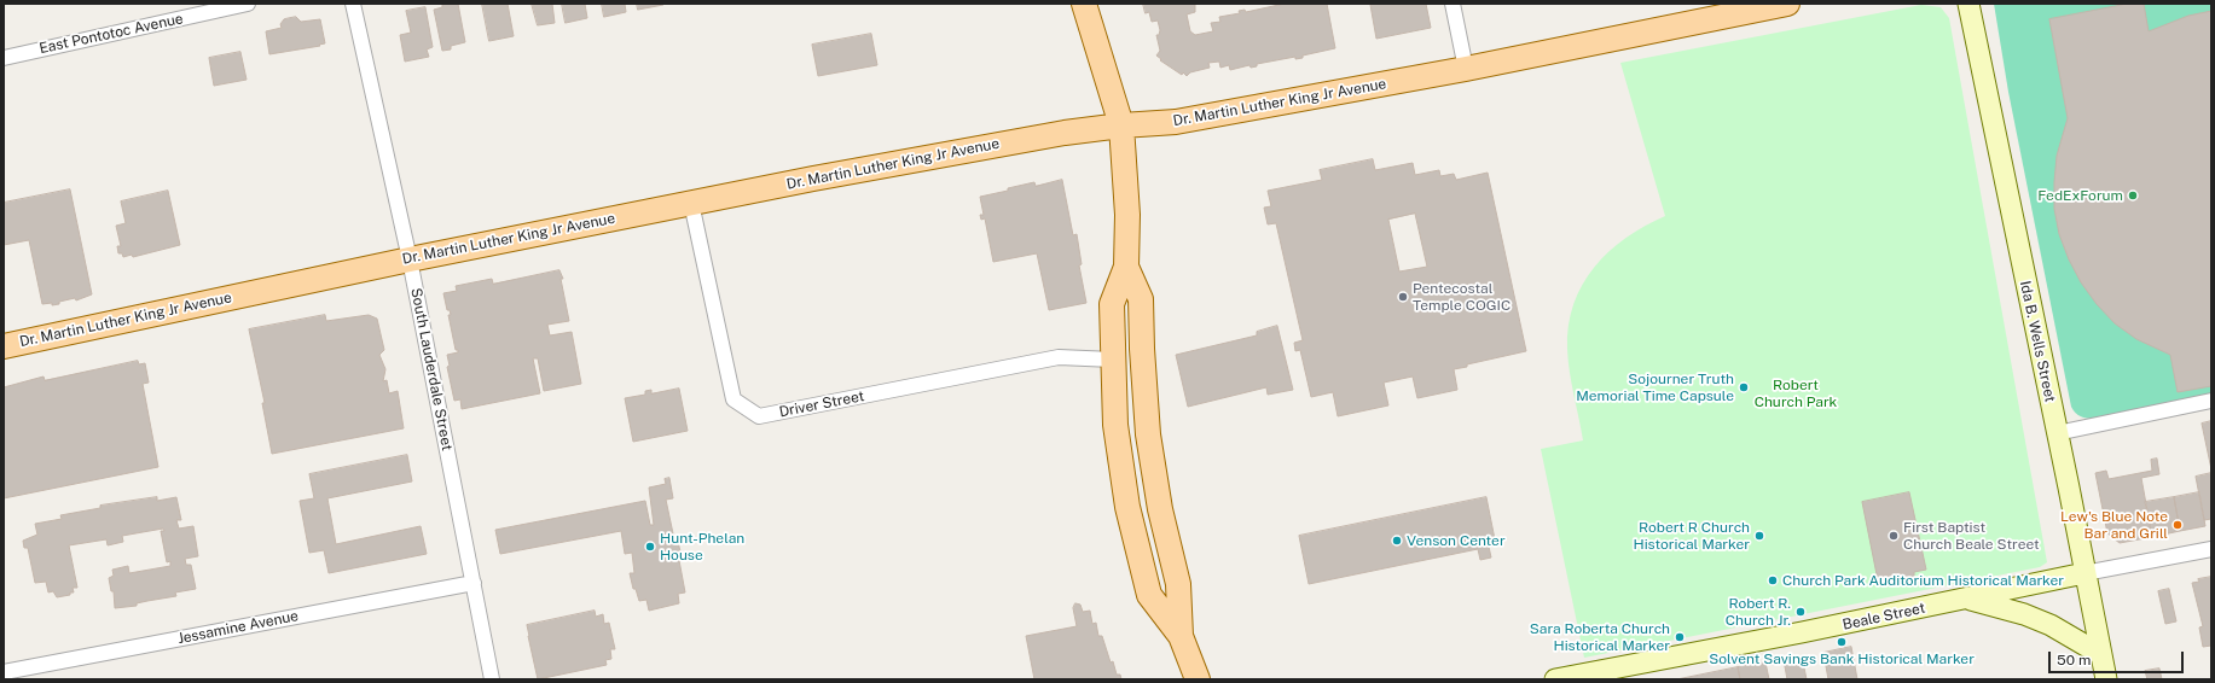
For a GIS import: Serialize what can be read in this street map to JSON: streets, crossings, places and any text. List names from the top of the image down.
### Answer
{
  "streets": {
    "main road": ["Dr. Martin Luther King Jr Avenue"],
    "street": [
      "East Pontotoc Avenue",
      "Ida B. Wells Street",
      "South Lauderdale Street",
      "Driver Street",
      "Beale Street",
      "Jessamine Avenue"
    ]
  },
  "crossings": [
    ["Dr. Martin Luther King Jr Avenue", "South Lauderdale Street"],
    ["Dr. Martin Luther King Jr Avenue", "Driver Street"],
    ["Ida B. Wells Street", "Beale Street"],
    ["South Lauderdale Street", "Jessamine Avenue"]
  ],
  "parks": ["Robert Church Park"],
  "places": [
    "FedExForum",
    "Pentecostal Temple COGIC",
    "Sojourner Truth Memorial Time Capsule",
    "Lew's Blue Note Bar and Grill",
    "Robert R Church Historical Marker",
    "First Baptist Church Beale Street",
    "Venson Center",
    "Hunt-Phelan House",
    "Church Park Auditorium Historical Marker",
    "Robert R. Church Jr.",
    "Sara Roberta Church Historical Marker",
    "Solvent Savings Bank Historical Marker"
  ],
  "scale_bar": "50 m"
}
